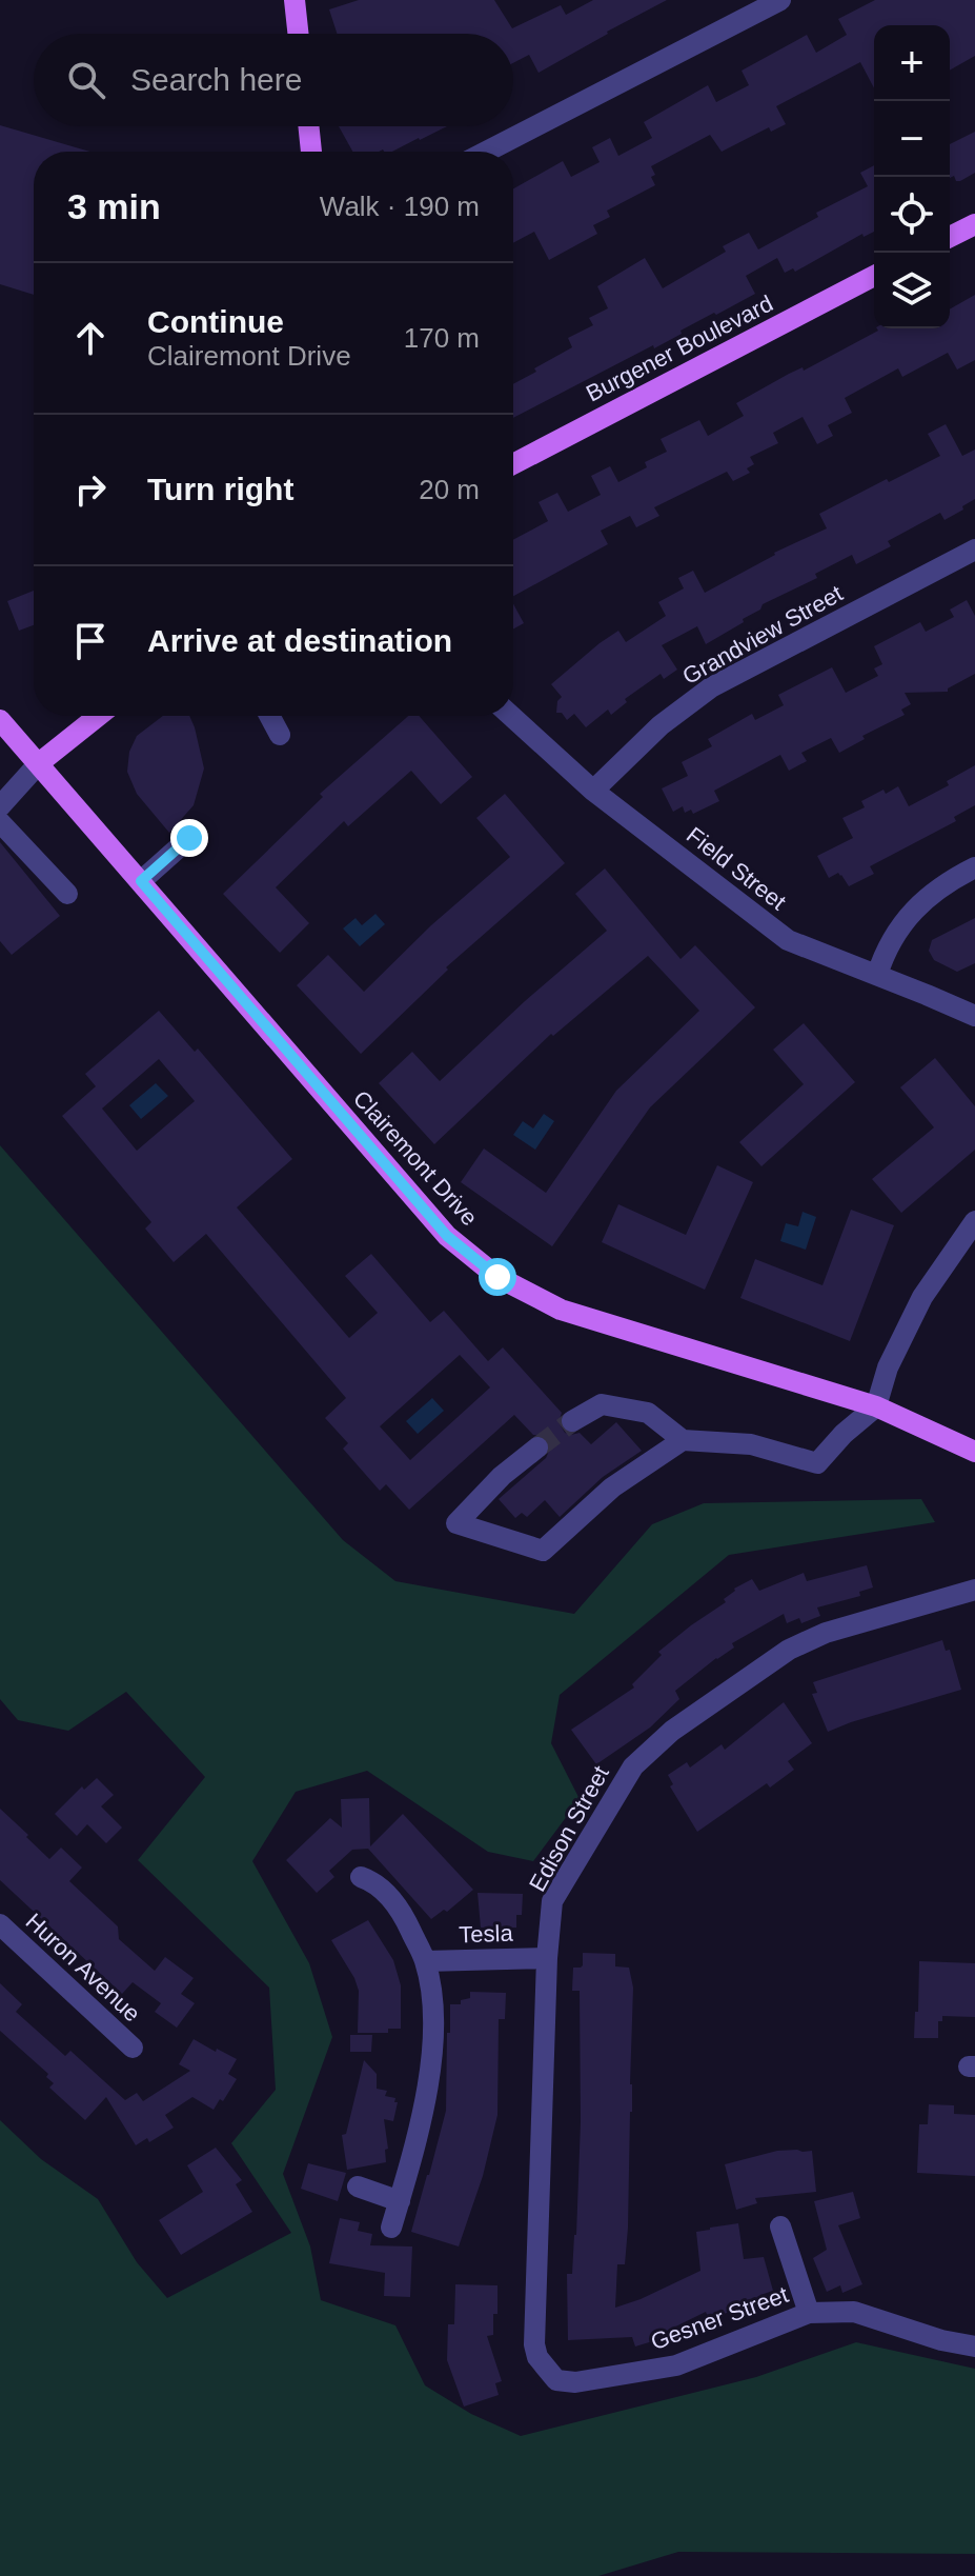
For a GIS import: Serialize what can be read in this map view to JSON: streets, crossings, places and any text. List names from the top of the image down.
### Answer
{
  "streets": {
    "main road": ["Burgener Boulevard", "Clairemont Drive"],
    "street": [
      "Grandview Street",
      "Field Street",
      "Edison Street",
      "Tesla",
      "Huron Avenue",
      "Gesner Street"
    ]
  },
  "crossings": [
    ["Grandview Street", "Field Street"],
    ["Edison Street", "Tesla"],
    ["Edison Street", "Gesner Street"]
  ],
  "page": {
    "map_buttons": ["+", "−"],
    "search": "Search here",
    "heading": ["3 min", "Walk · 190 m"],
    "list": [
      ["Continue", "Clairemont Drive", "170 m"],
      ["Turn right", "20 m"],
      "Arrive at destination"
    ]
  }
}
